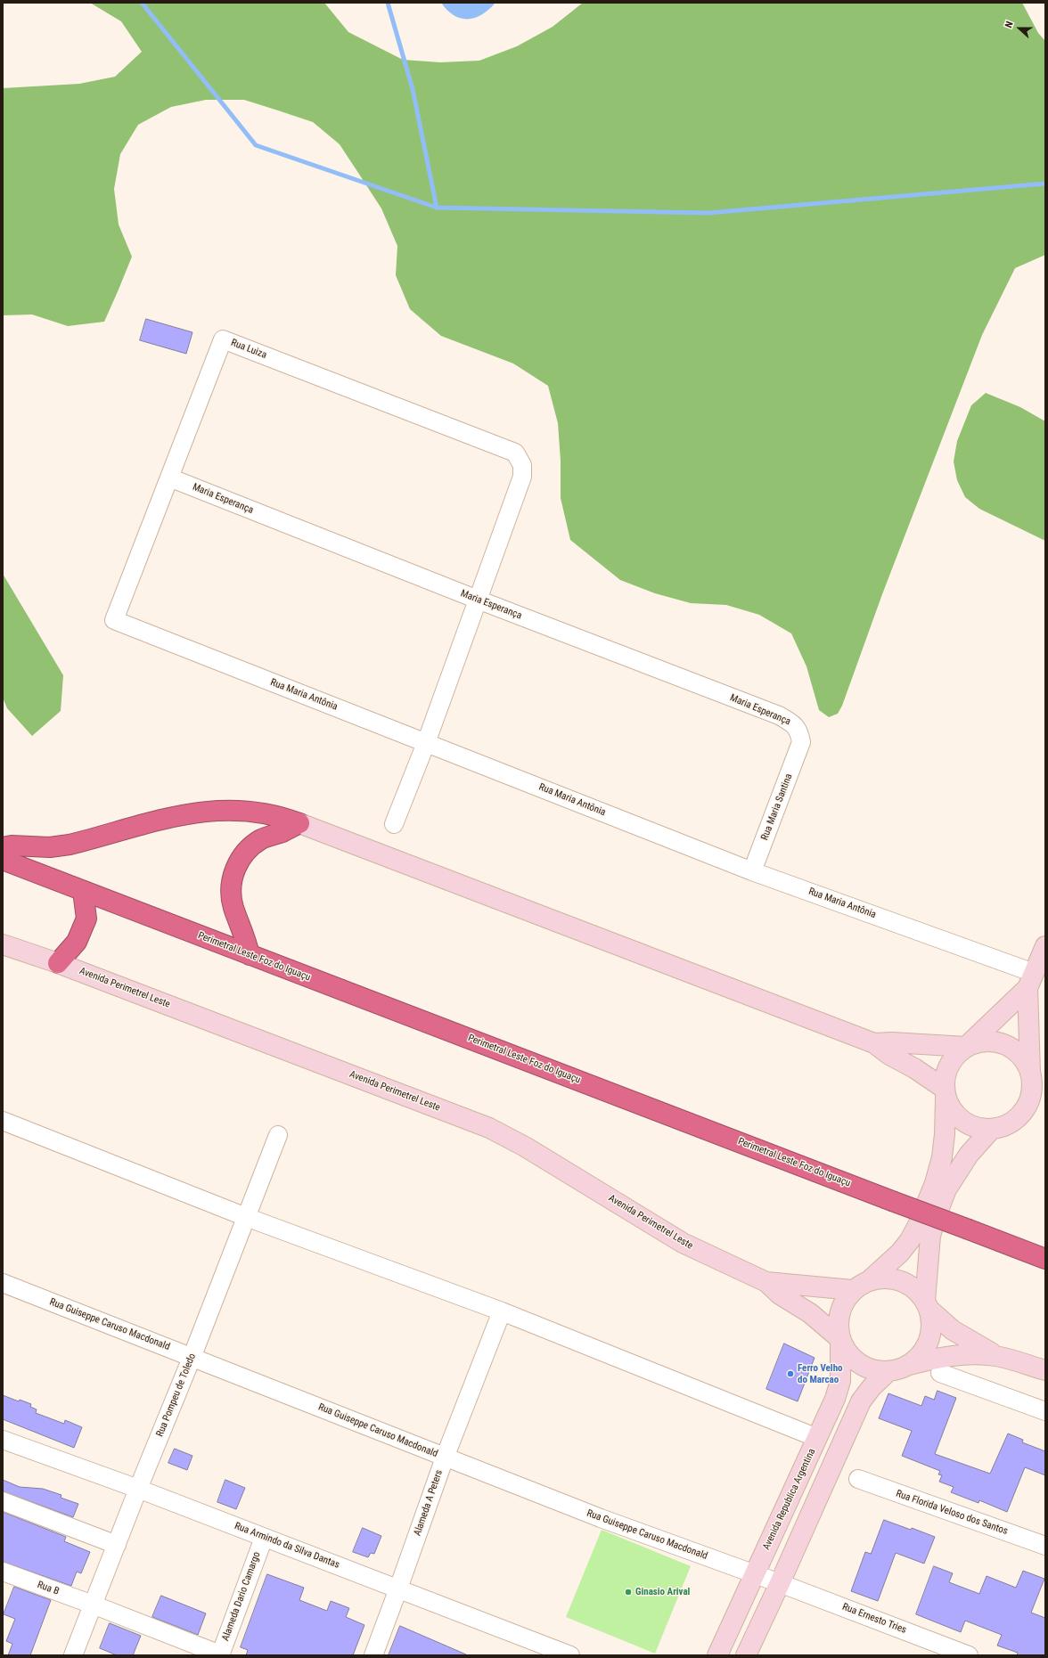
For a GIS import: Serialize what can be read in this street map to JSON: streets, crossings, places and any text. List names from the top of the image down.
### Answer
{
  "streets": {
    "highway": ["Perimetral Leste Foz do Iguaçu"],
    "street": [
      "Rua Luiza",
      "Maria Esperança",
      "Rua Maria Antônia",
      "Rua Maria Santina",
      "Avenida Perimetrel Leste",
      "Rua Guiseppe Caruso Macdonald",
      "Rua Pompeu de Toledo",
      "Avenida Republica Argentina",
      "Alameda A Peters",
      "Rua Florida Veloso dos Santos",
      "Rua Armindo da Silva Dantas",
      "Rua B",
      "Alameda Dario Camargo",
      "Rua Ernesto Tries"
    ]
  },
  "crossings": [
    ["Rua Luiza", "Maria Esperança"],
    ["Rua Luiza", "Rua Maria Antônia"],
    ["Maria Esperança", "Rua Maria Santina"],
    ["Rua Maria Antônia", "Rua Maria Santina"],
    ["Avenida Perimetrel Leste", "Avenida Republica Argentina"],
    ["Rua Guiseppe Caruso Macdonald", "Rua Pompeu de Toledo"],
    ["Rua Guiseppe Caruso Macdonald", "Avenida Republica Argentina"],
    ["Rua Guiseppe Caruso Macdonald", "Alameda A Peters"],
    ["Rua Guiseppe Caruso Macdonald", "Rua Ernesto Tries"],
    ["Rua Pompeu de Toledo", "Rua Armindo da Silva Dantas"],
    ["Rua Pompeu de Toledo", "Rua B"],
    ["Alameda A Peters", "Rua Armindo da Silva Dantas"],
    ["Rua Armindo da Silva Dantas", "Alameda Dario Camargo"],
    ["Rua B", "Alameda Dario Camargo"]
  ],
  "places": ["Ferro Velho do Marcao", "Ginasio Arival"],
  "north": "left"
}
